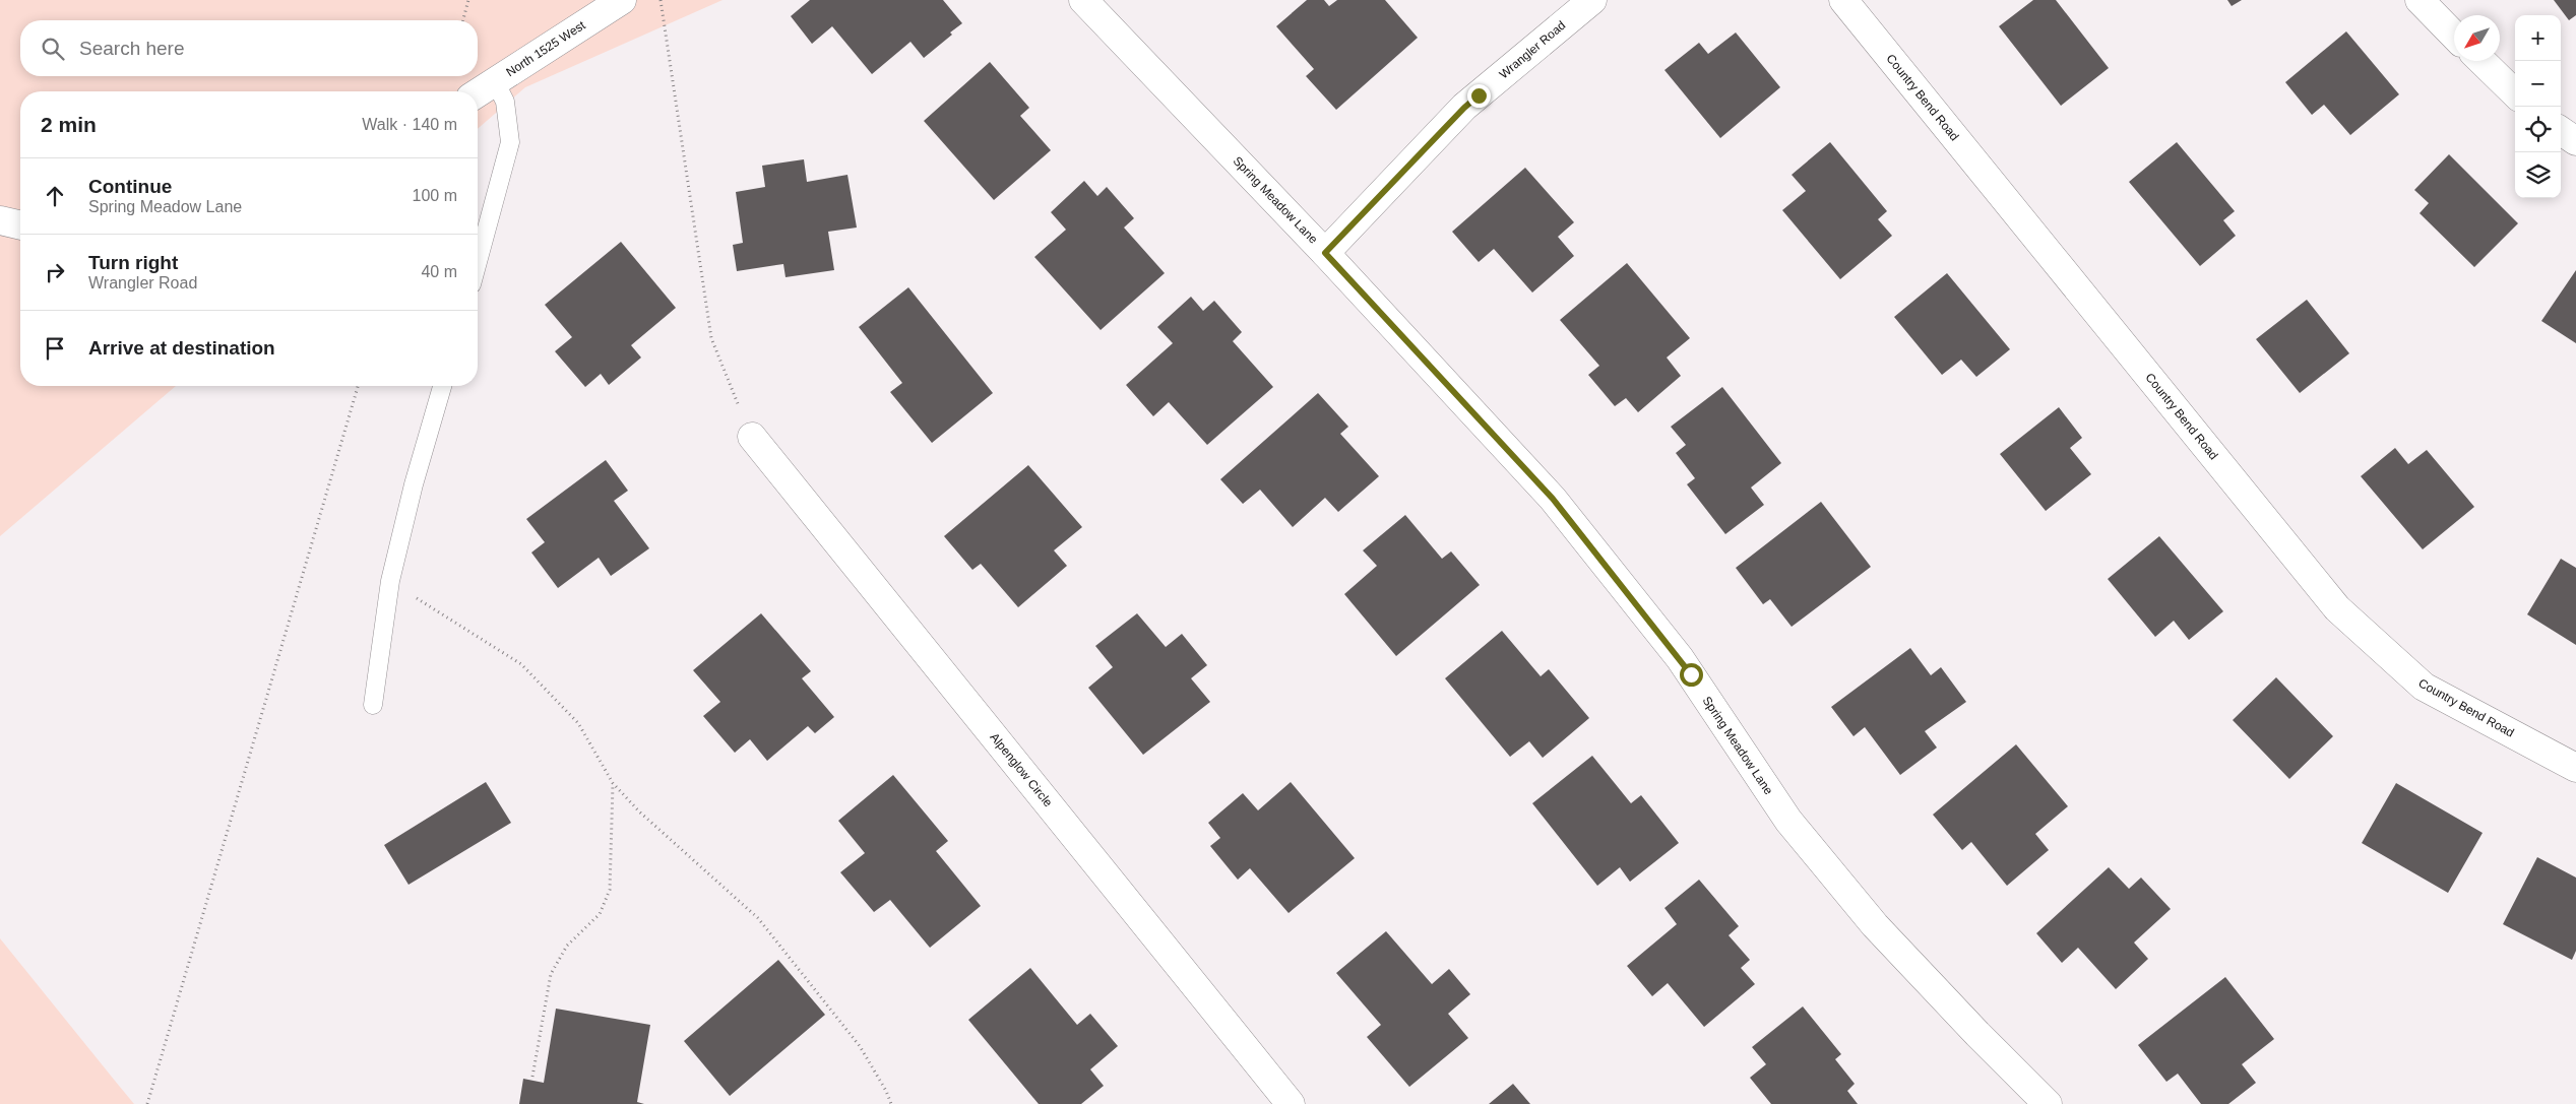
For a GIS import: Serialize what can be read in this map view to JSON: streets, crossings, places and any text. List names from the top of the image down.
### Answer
{
  "streets": {
    "street": [
      "North 1525 West",
      "Wrangler Road",
      "Country Bend Road",
      "Spring Meadow Lane",
      "Alpenglow Circle"
    ]
  },
  "crossings": [
    ["Wrangler Road", "Spring Meadow Lane"]
  ],
  "north": "bottom left",
  "page": {
    "map_buttons": ["+", "−"],
    "search": "Search here",
    "heading": ["2 min", "Walk · 140 m"],
    "list": [
      ["Continue", "Spring Meadow Lane", "100 m"],
      ["Turn right", "Wrangler Road", "40 m"],
      "Arrive at destination"
    ]
  }
}
